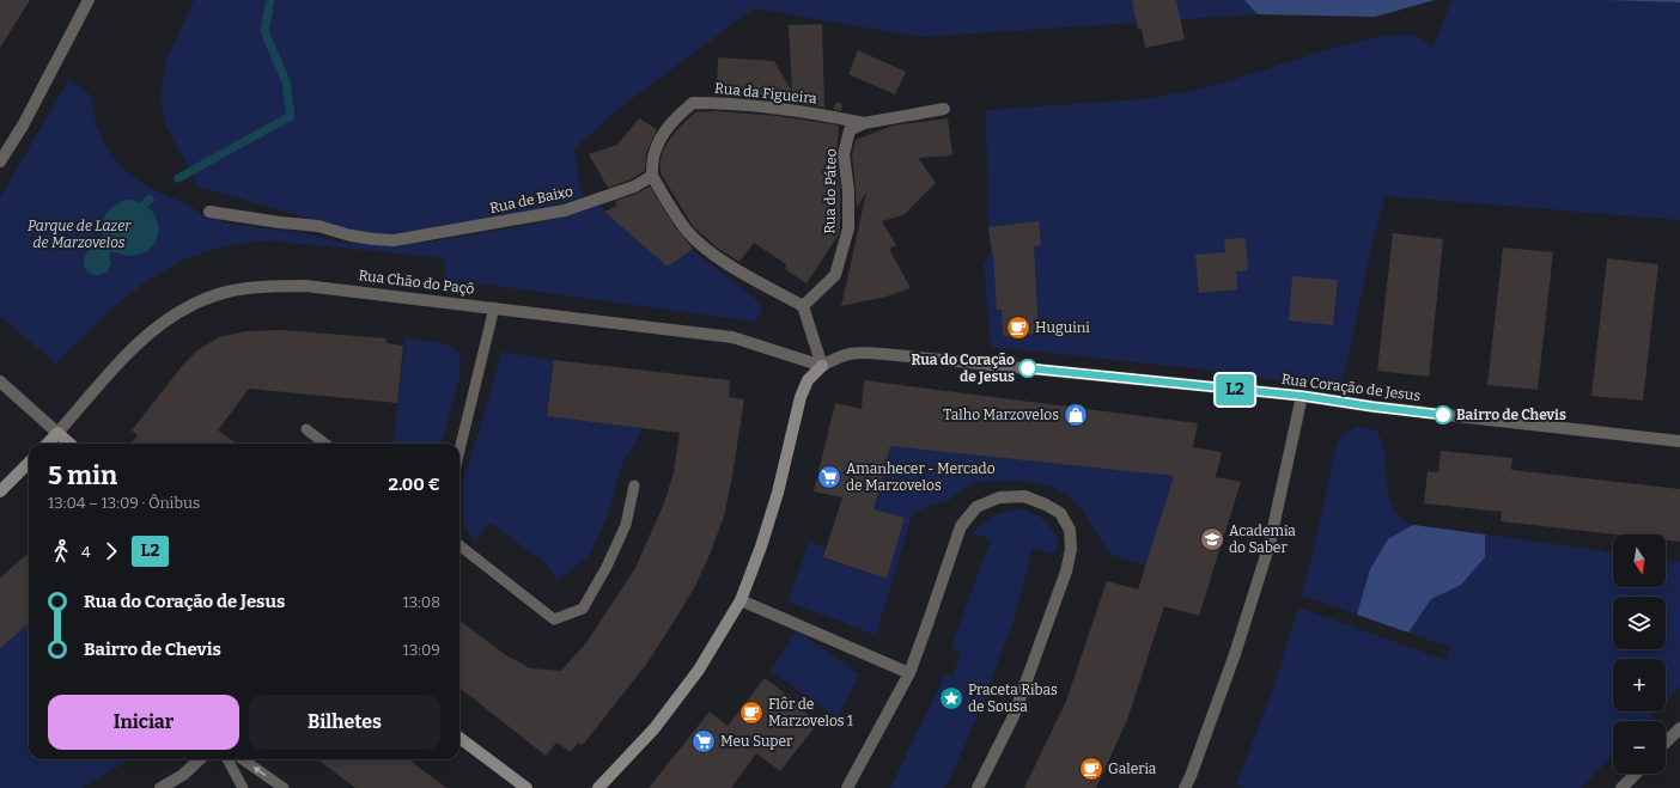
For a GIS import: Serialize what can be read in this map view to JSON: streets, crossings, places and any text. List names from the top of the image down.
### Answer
{
  "streets": {
    "street": [
      "Rua da Figueira",
      "Rua do Páteo",
      "Rua de Baixo",
      "Rua Chão do Paçô",
      "Rua Coração de Jesus"
    ]
  },
  "crossings": [
    ["Rua da Figueira", "Rua do Páteo"],
    ["Rua da Figueira", "Rua de Baixo"],
    ["Rua Chão do Paçô", "Rua Coração de Jesus"]
  ],
  "parks": ["Parque de Lazer de Marzovelos"],
  "places": {
    "cafe": ["Huguini", "Flôr de Marzovelos 1", "Galeria"],
    "other": ["Rua do Coração de Jesus", "Bairro de Chevis"],
    "shop": ["Talho Marzovelos"],
    "supermarket": ["Amanhecer - Mercado de Marzovelos", "Meu Super"],
    "school or university": ["Academia do Saber"],
    "place": ["Praceta Ribas de Sousa"]
  },
  "lines": ["bus line L2"],
  "north": "bottom",
  "page": {
    "on_map": "L2",
    "heading": ["5 min", "13:04 – 13:09 · Ônibus", "2.00 €"],
    "legs": ["4", "L2"],
    "map_buttons": ["+", "−"],
    "list": [
      {
        "name": "Rua do Coração de Jesus",
        "value": "13:08"
      },
      {
        "name": "Bairro de Chevis",
        "value": "13:09"
      }
    ],
    "buttons": ["Iniciar", "Bilhetes"]
  }
}
